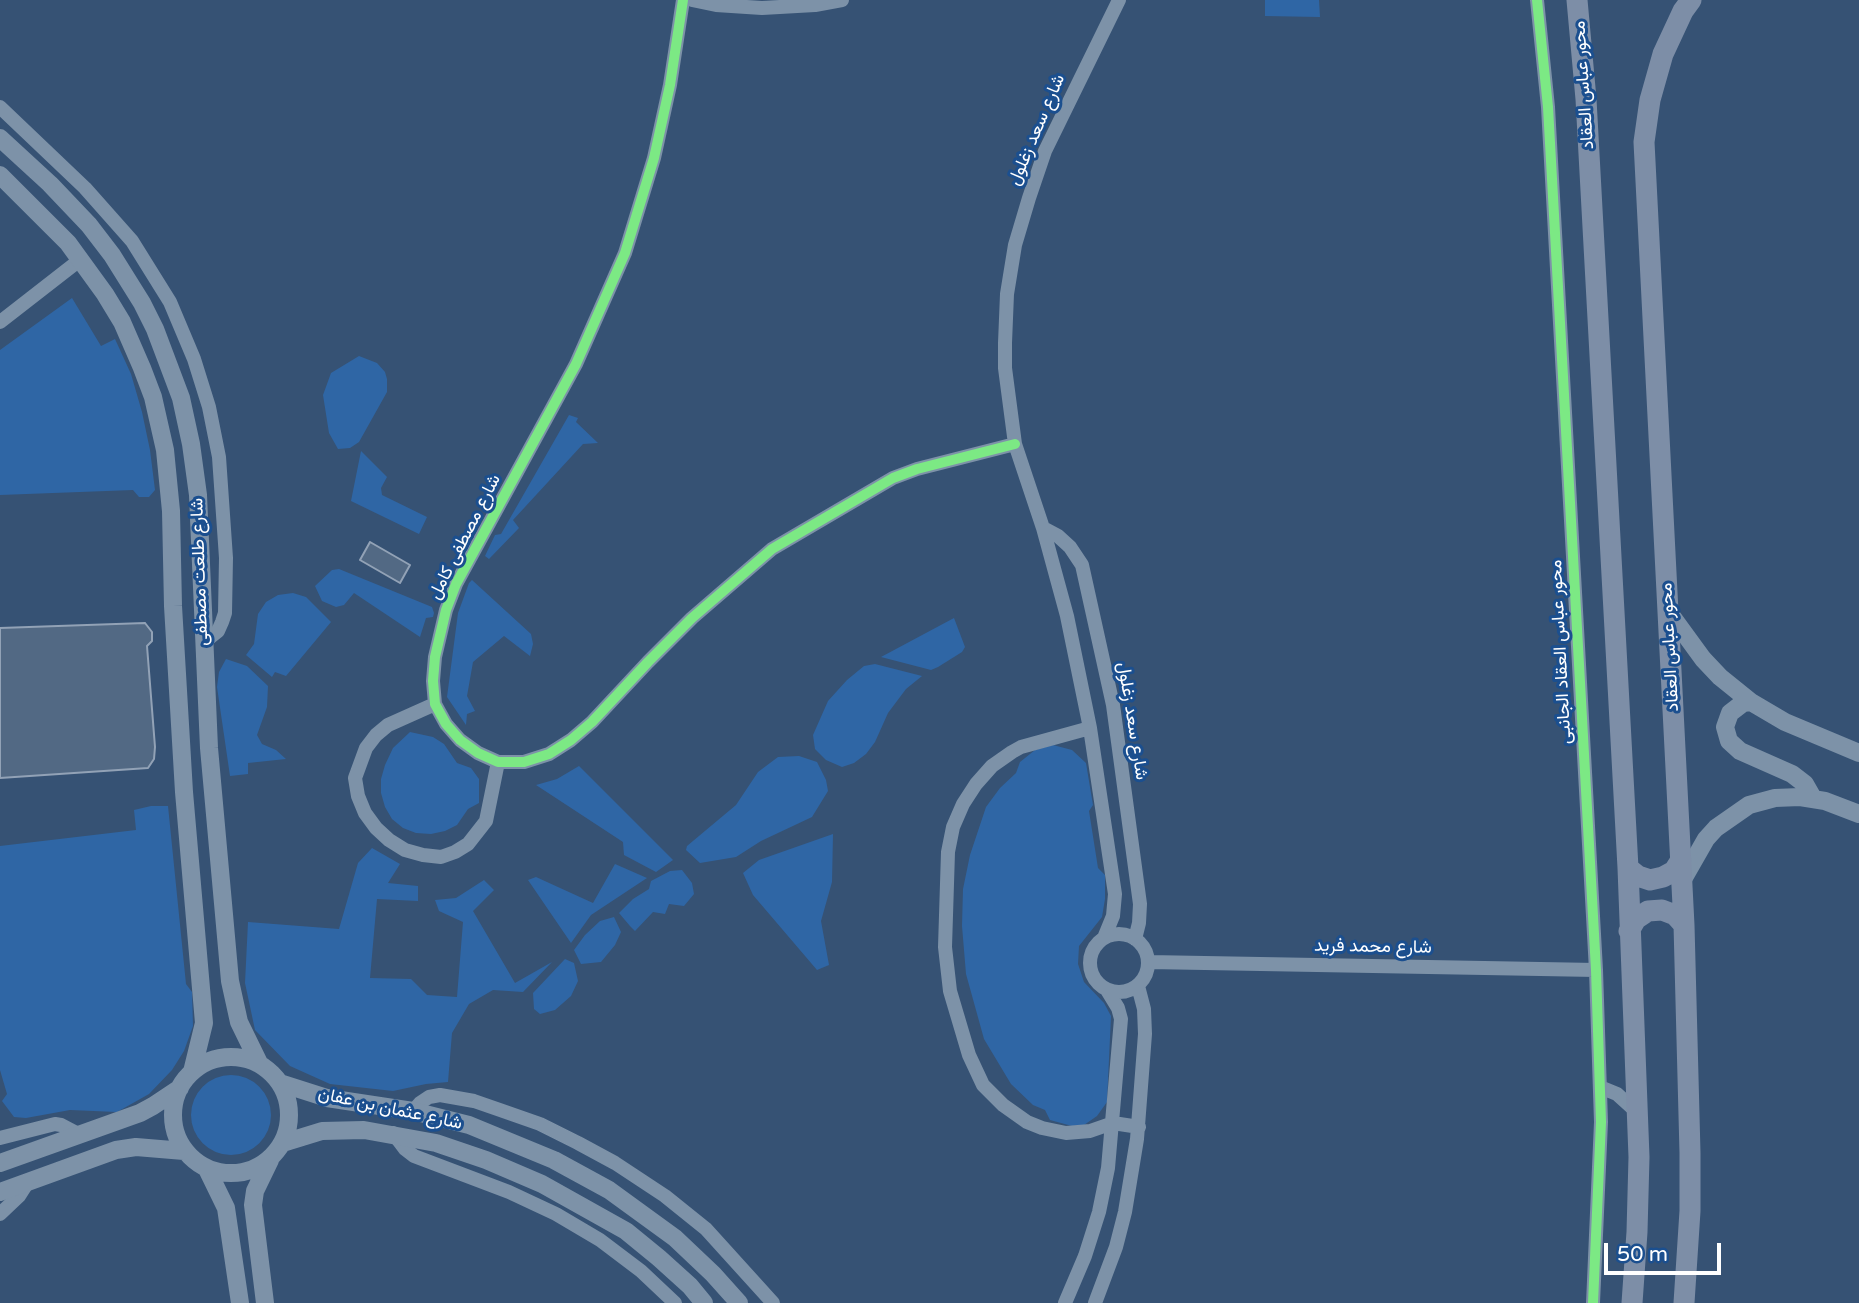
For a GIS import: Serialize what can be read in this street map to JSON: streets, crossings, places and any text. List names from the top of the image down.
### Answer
{
  "streets": {
    "main road": ["محور عباس العقاد"],
    "street": [
      "شارع سعد زغلول",
      "شارع مصطفى كامل",
      "شارع طلعت مصطفى",
      "محور عباس العقاد الجانبى",
      "شارع محمد فريد",
      "شارع عثمان بن عفان"
    ]
  },
  "crossings": [
    ["شارع سعد زغلول", "شارع محمد فريد"],
    ["شارع طلعت مصطفى", "شارع عثمان بن عفان"],
    ["محور عباس العقاد الجانبى", "شارع محمد فريد"]
  ],
  "scale_bar": "50 m"
}
